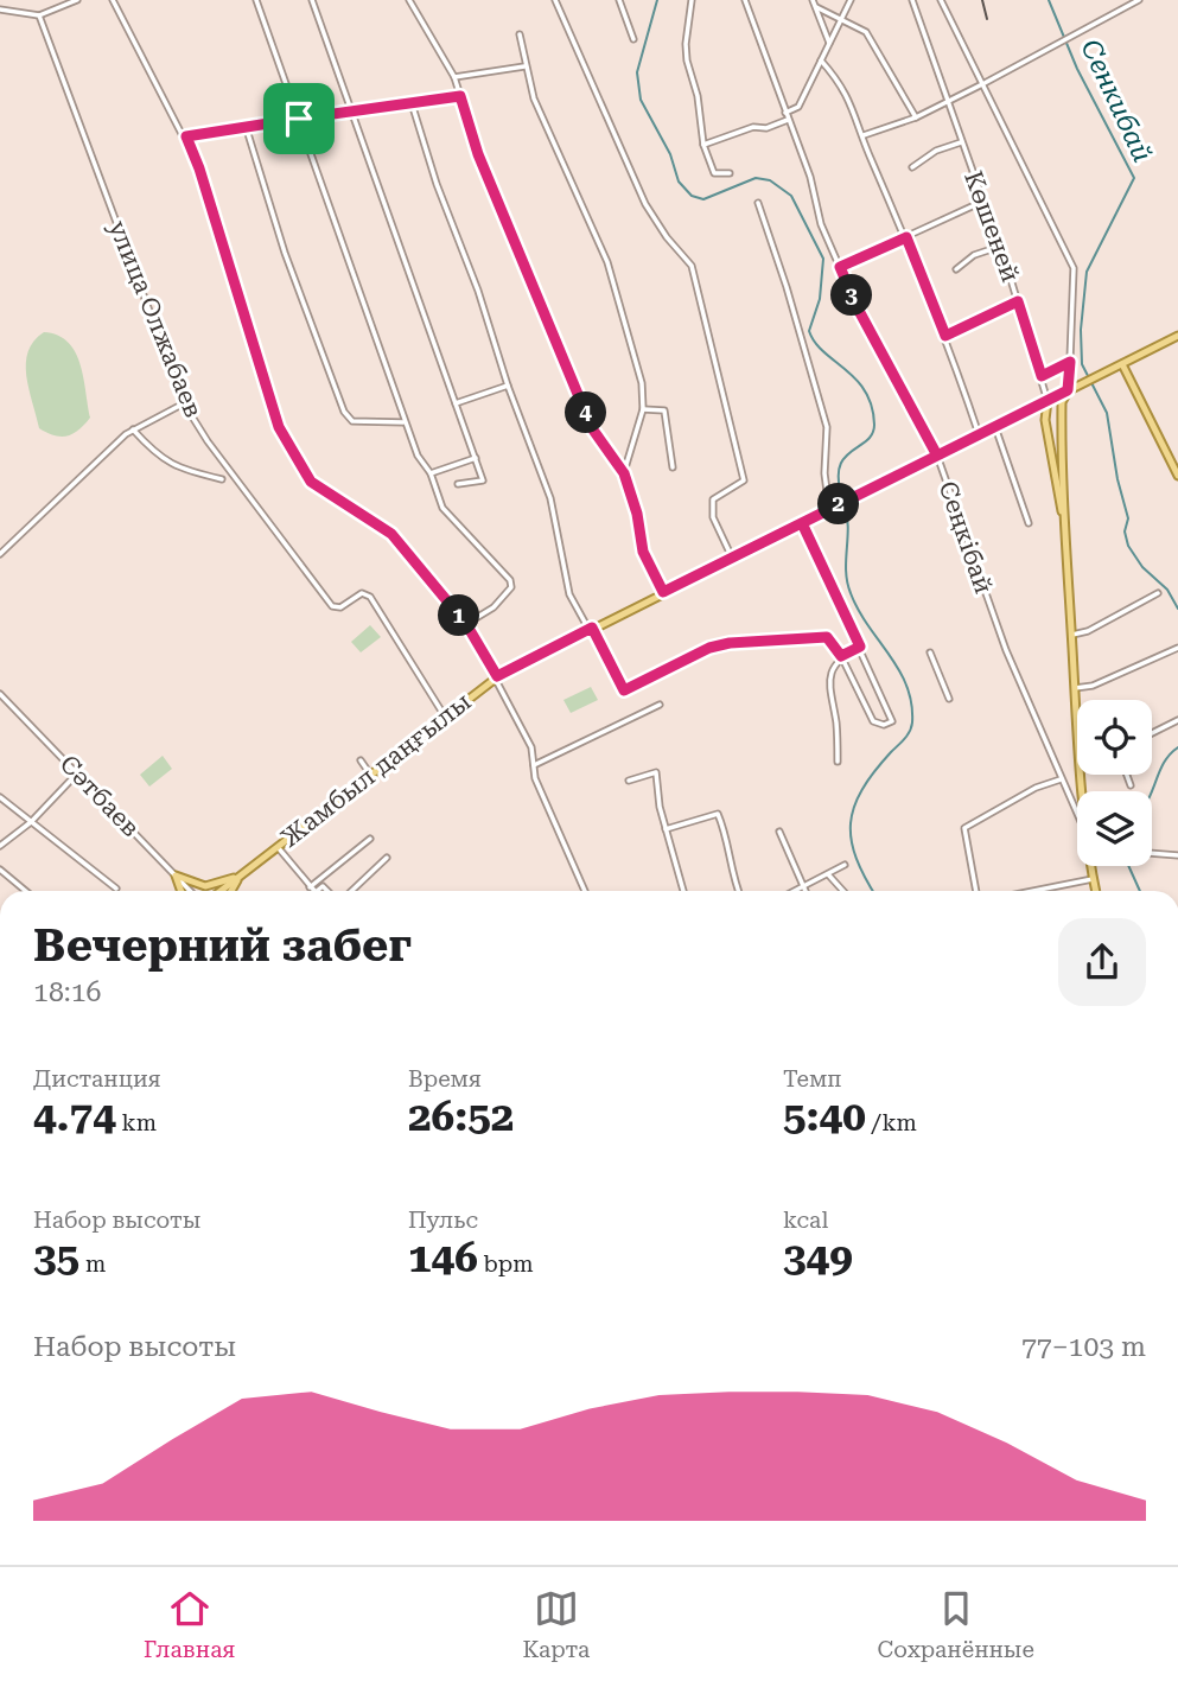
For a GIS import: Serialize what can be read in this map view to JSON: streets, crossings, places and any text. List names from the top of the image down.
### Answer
{
  "streets": {
    "main road": ["Жамбыл даңғылы"],
    "street": [
      "Көшеней",
      "улица Олжабаев",
      "Сеңкібай",
      "Сәтбаев"
    ]
  },
  "crossings": [
    ["Көшеней", "Жамбыл даңғылы"],
    ["улица Олжабаев", "Жамбыл даңғылы"],
    ["Сеңкібай", "Жамбыл даңғылы"]
  ],
  "water": ["Сенкибай"],
  "page": {
    "pins": [
      "3",
      "4",
      "2",
      "1"
    ],
    "heading": ["Вечерний забег", "18:16"],
    "stats": [
      ["Дистанция", "4.74 km"],
      ["Время", "26:52"],
      ["Темп", "5:40 /km"],
      ["Набор высоты", "35 m"],
      ["Пульс", "146 bpm"],
      ["kcal", "349"]
    ],
    "chart": ["Набор высоты", "77–103 m"],
    "tabs": ["Главная", "Карта", "Сохранённые"]
  }
}
